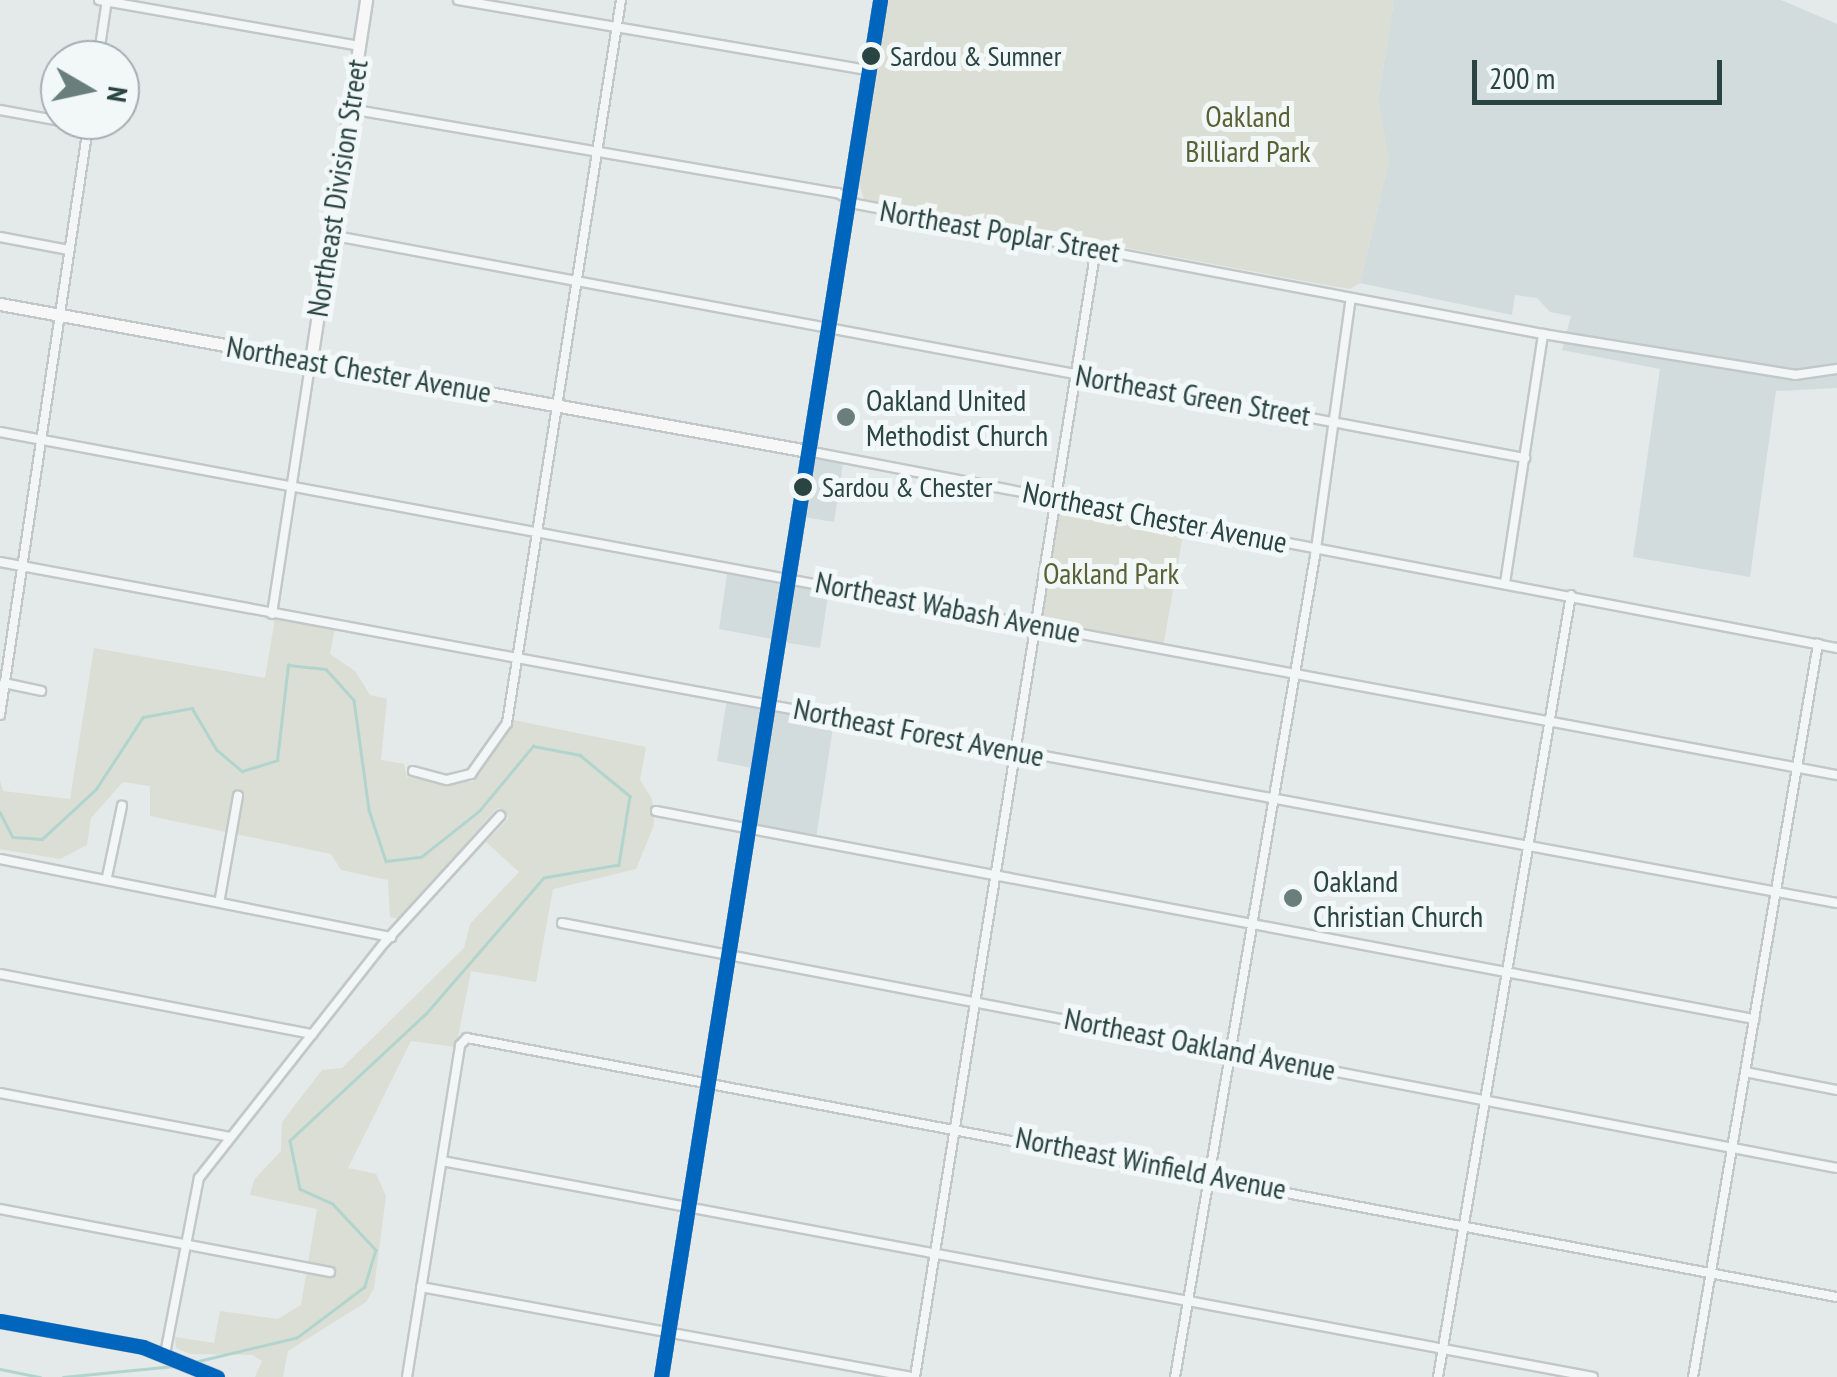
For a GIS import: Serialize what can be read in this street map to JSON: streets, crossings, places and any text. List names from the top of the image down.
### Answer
{
  "streets": {
    "main road": ["Northeast Division Street", "Northeast Chester Avenue"],
    "street": [
      "Northeast Poplar Street",
      "Northeast Green Street",
      "Northeast Wabash Avenue",
      "Northeast Forest Avenue",
      "Northeast Oakland Avenue",
      "Northeast Winfield Avenue"
    ]
  },
  "crossings": [
    ["Northeast Division Street", "Northeast Poplar Street"],
    ["Northeast Division Street", "Northeast Chester Avenue"],
    ["Northeast Division Street", "Northeast Green Street"],
    ["Northeast Division Street", "Northeast Wabash Avenue"],
    ["Northeast Division Street", "Northeast Forest Avenue"]
  ],
  "parks": ["Oakland Billiard Park", "Oakland Park"],
  "places": [
    "Sardou & Sumner",
    "Oakland United Methodist Church",
    "Sardou & Chester",
    "Oakland Christian Church"
  ],
  "scale_bar": "200 m",
  "north": "right"
}
